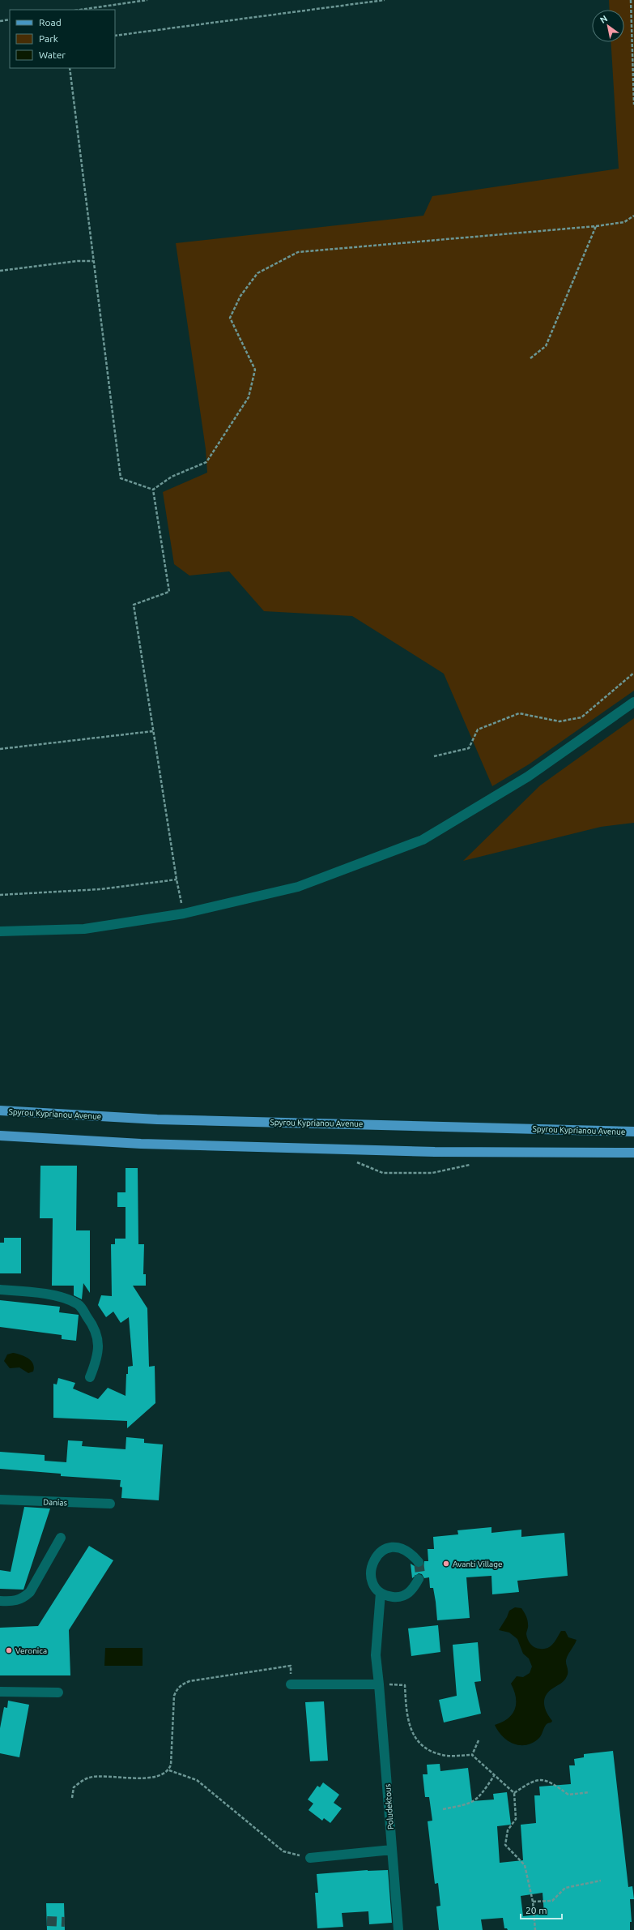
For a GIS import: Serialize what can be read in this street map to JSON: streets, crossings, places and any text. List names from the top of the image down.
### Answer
{
  "streets": {
    "main road": ["Spyrou Kyprianou Avenue"],
    "street": ["Danias", "Poludektous"]
  },
  "places": ["Avanti Village", "Veronica"],
  "legend": ["Road", "Park", "Water"],
  "scale_bar": "20 m",
  "north": "top left"
}
